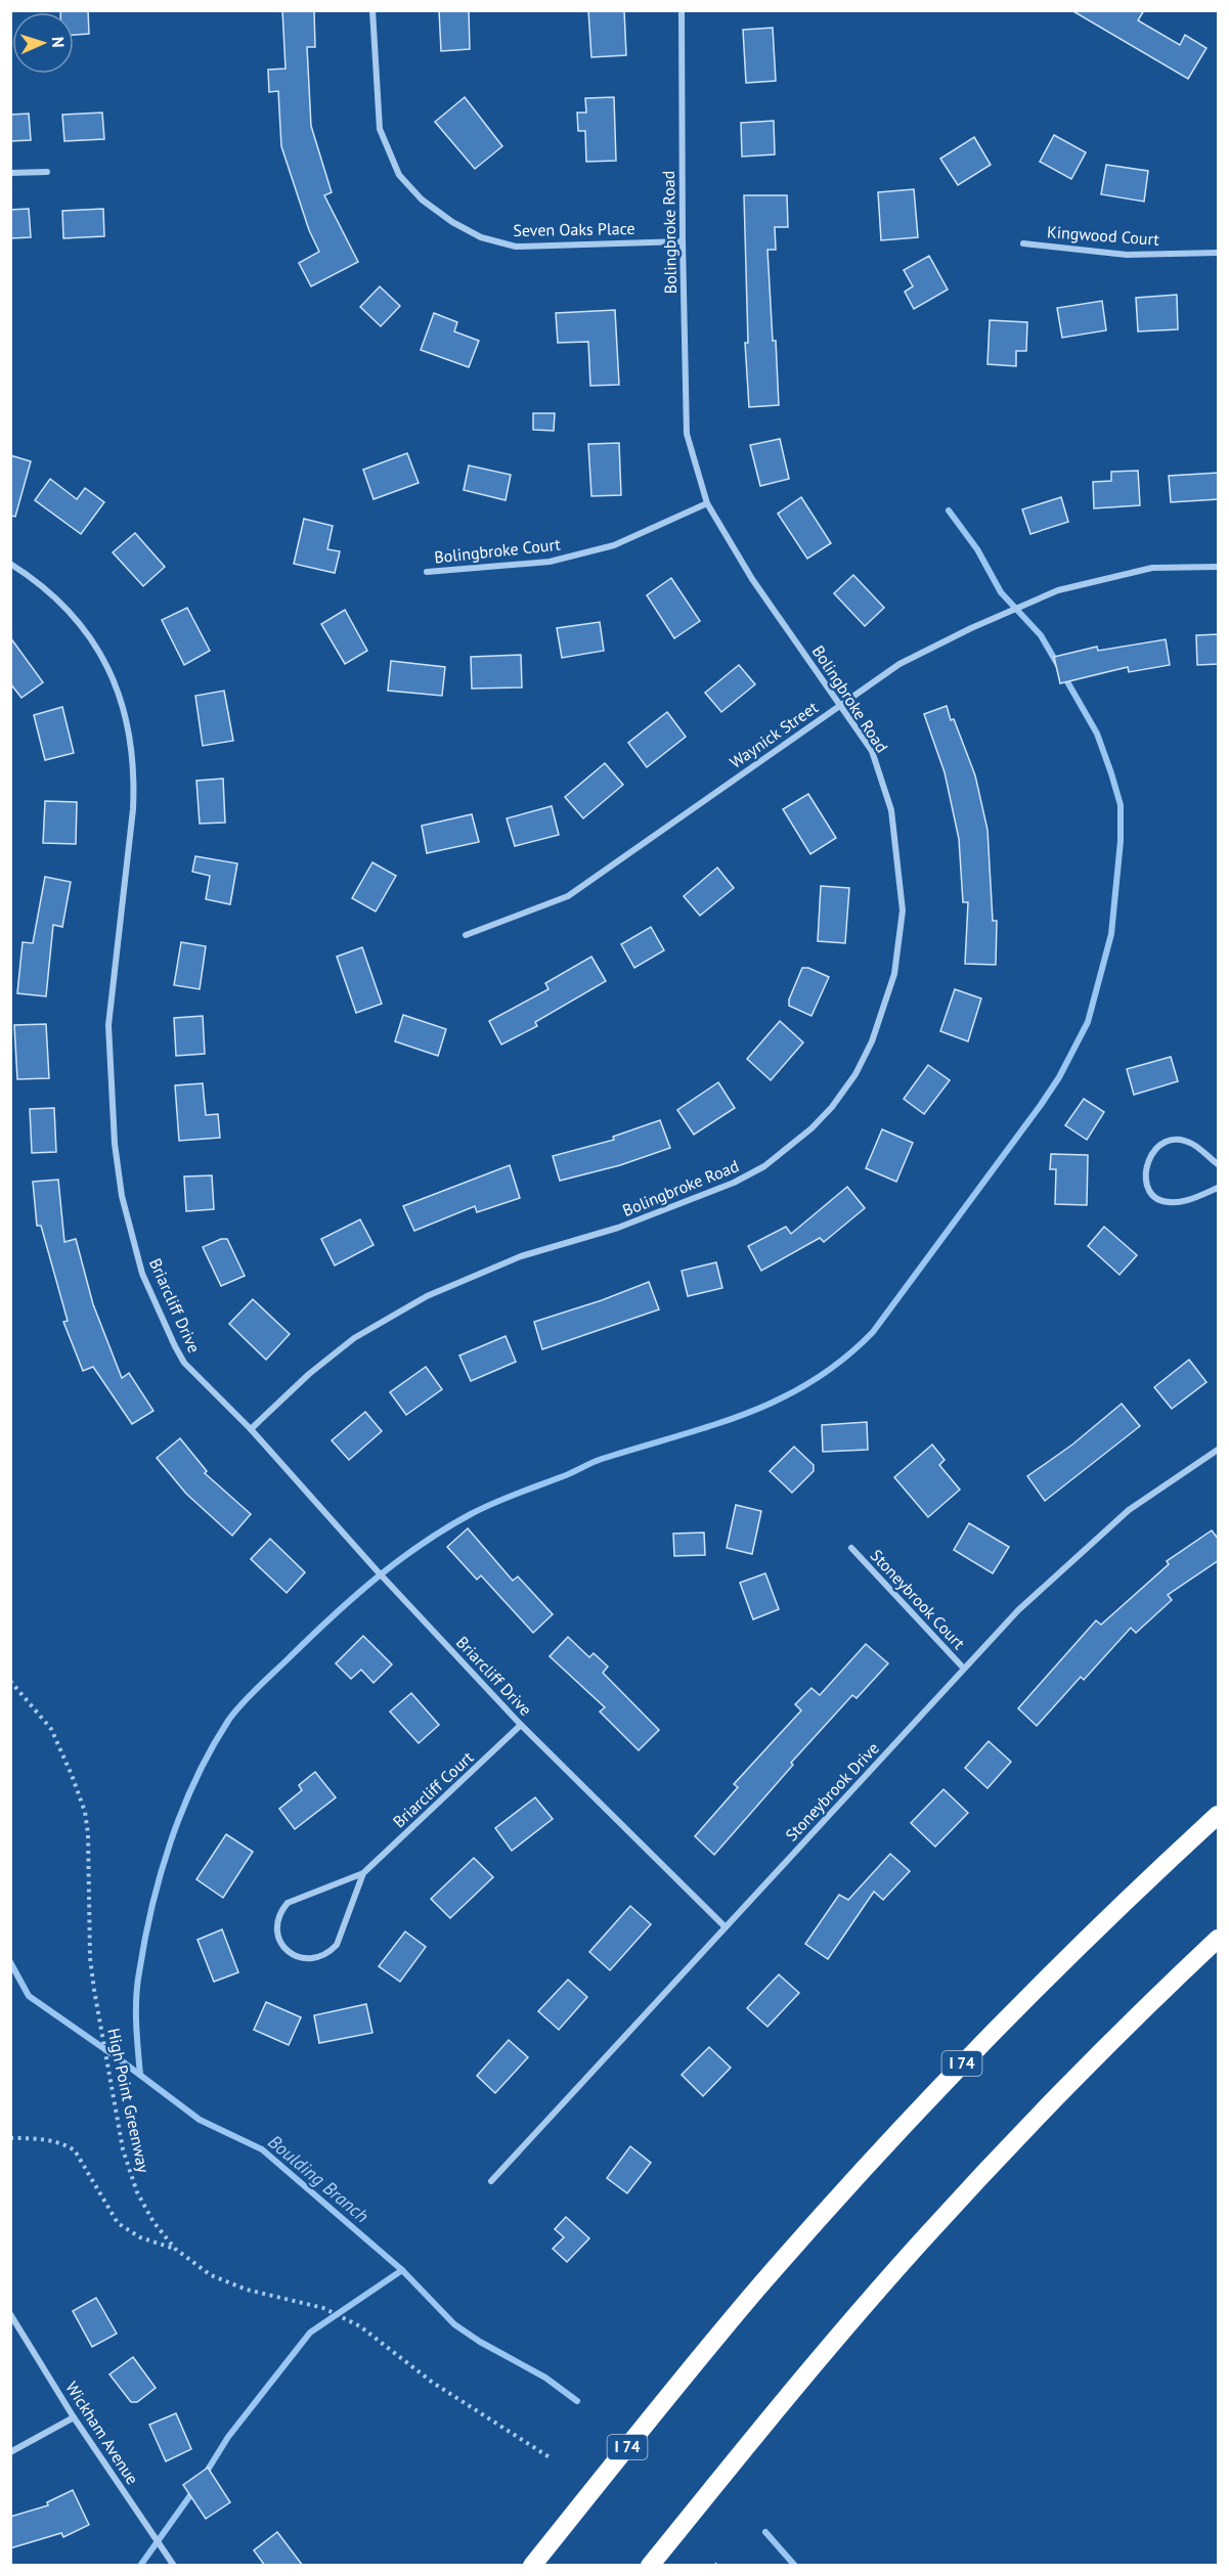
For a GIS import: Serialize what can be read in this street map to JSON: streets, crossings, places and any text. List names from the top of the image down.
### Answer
{
  "streets": {
    "highway": ["I 74"],
    "street": [
      "Seven Oaks Place",
      "Bolingbroke Road",
      "Kingwood Court",
      "Bolingbroke Court",
      "Waynick Street",
      "Briarcliff Drive",
      "Stoneybrook Court",
      "Briarcliff Court",
      "Stoneybrook Drive",
      "Wickham Avenue"
    ],
    "path": ["High Point Greenway"]
  },
  "crossings": [
    ["Seven Oaks Place", "Bolingbroke Road"],
    ["Bolingbroke Road", "Bolingbroke Court"],
    ["Bolingbroke Road", "Waynick Street"],
    ["Bolingbroke Road", "Briarcliff Drive"],
    ["Briarcliff Drive", "Briarcliff Court"],
    ["Briarcliff Drive", "Stoneybrook Drive"],
    ["Stoneybrook Court", "Stoneybrook Drive"]
  ],
  "water": ["Boulding Branch"],
  "north": "right"
}
